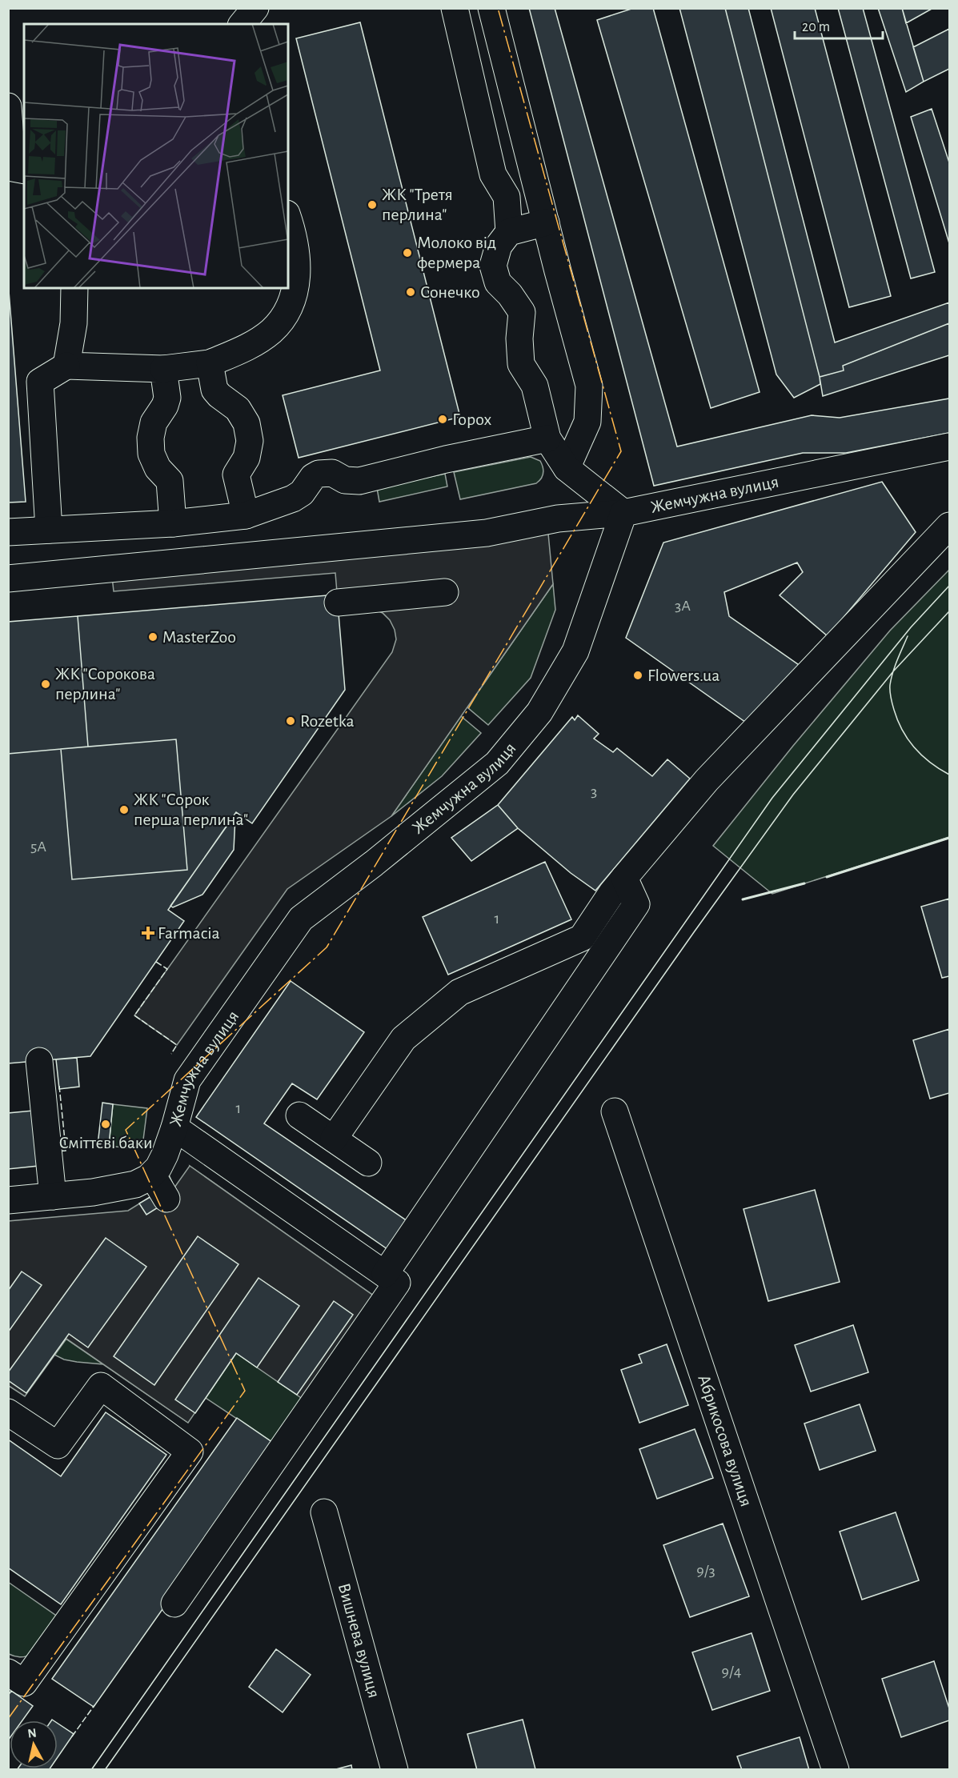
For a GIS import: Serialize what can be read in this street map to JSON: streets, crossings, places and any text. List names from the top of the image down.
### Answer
{
  "streets": {
    "street": ["Жемчужна вулиця", "Абрикосова вулиця", "Вишнева вулиця"]
  },
  "places": {
    "other": [
      "ЖК \"Третя перлина\"",
      "Молоко від фермера",
      "Сонечко",
      "Горох",
      "MasterZoo",
      "Flowers.ua",
      "ЖК \"Сорокова перлина\"",
      "Rozetka",
      "ЖК \"Сорок перша перлина\"",
      "Сміттєві баки"
    ],
    "health": ["Farmacia"]
  },
  "house_numbers": [
    "3А",
    "3",
    "5А",
    "1",
    "1",
    "9/3",
    "9/4"
  ],
  "scale_bar": "20 m",
  "north": "top"
}
